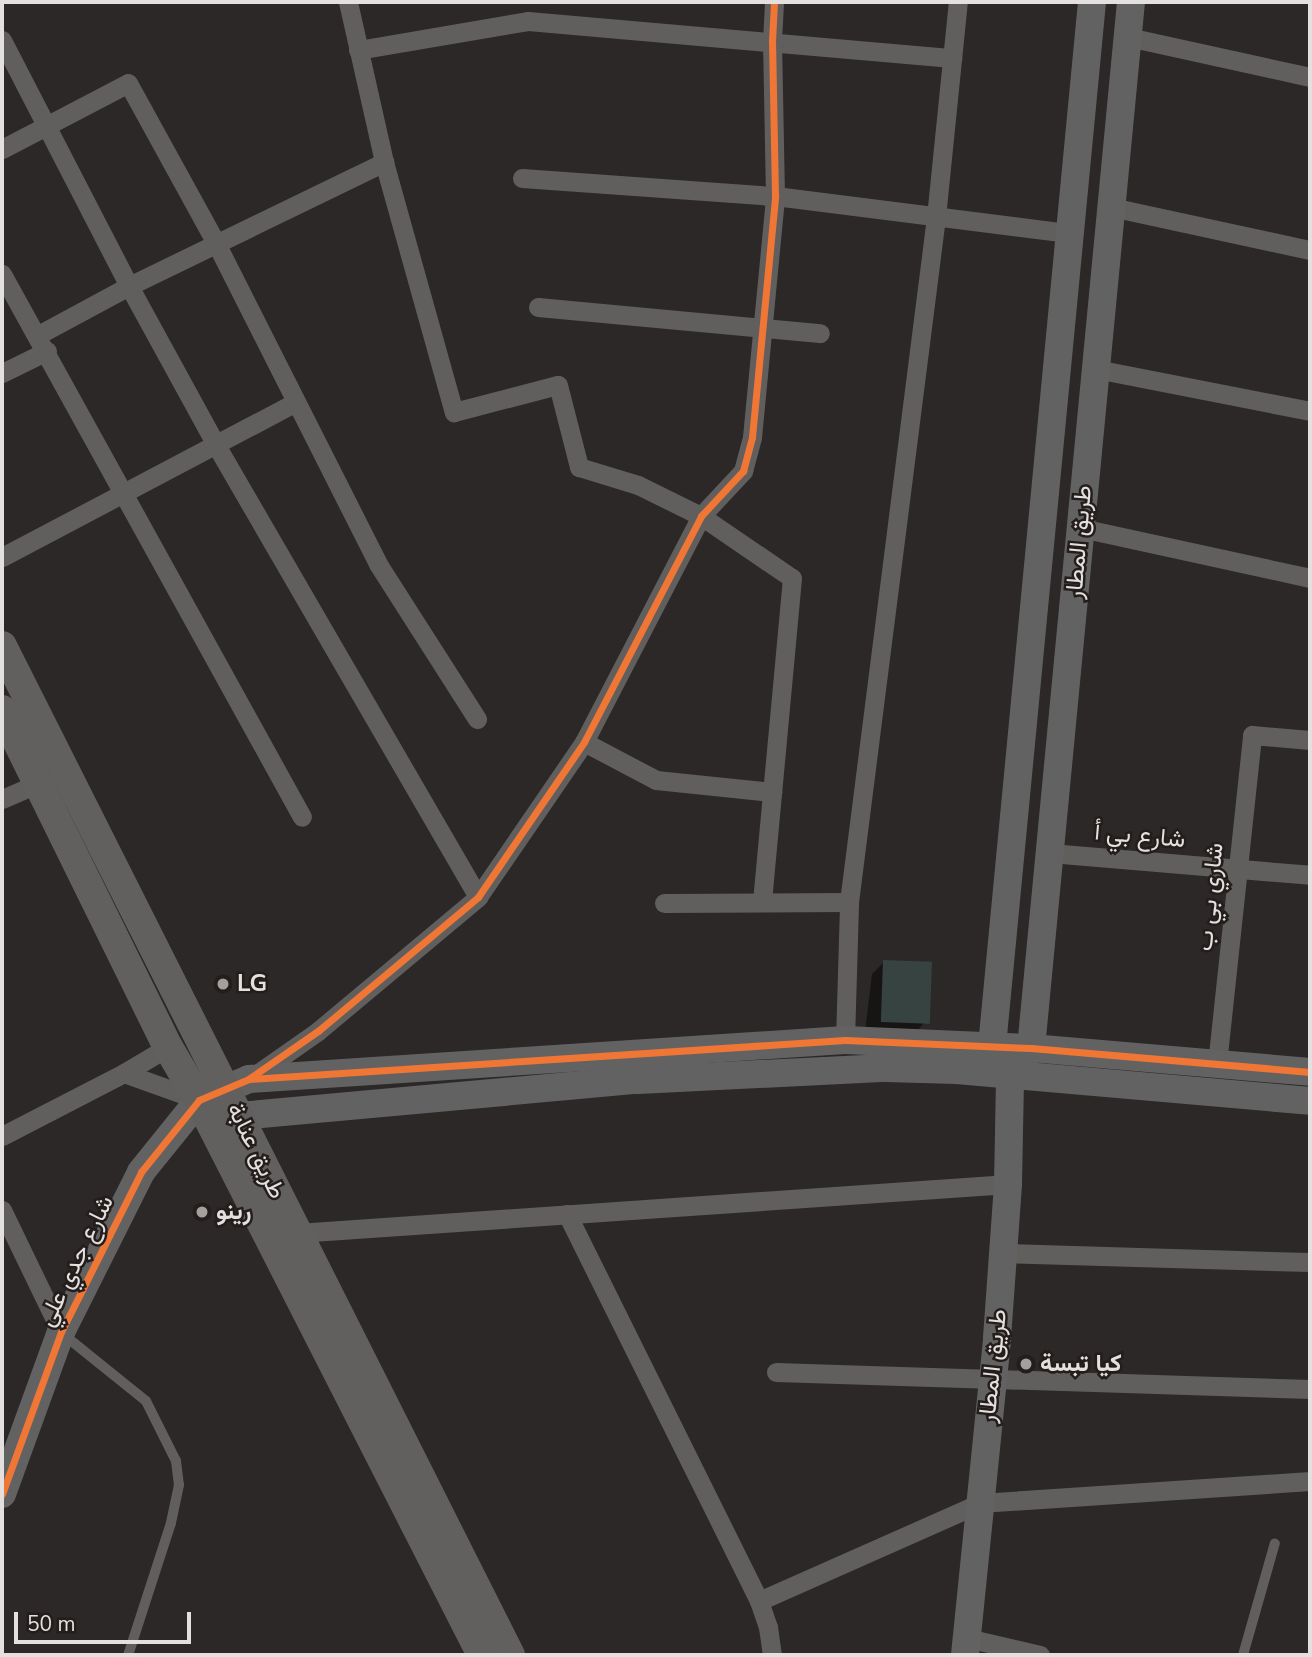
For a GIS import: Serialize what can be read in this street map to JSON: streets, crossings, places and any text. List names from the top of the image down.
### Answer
{
  "streets": {
    "main road": ["طريق المطار", "طريق عنابة", "شارع جدي علي"],
    "street": ["شارع بي أ", "شاري بي ب"]
  },
  "crossings": [
    ["طريق المطار", "شارع بي أ"],
    ["شارع بي أ", "شاري بي ب"],
    ["طريق عنابة", "شارع جدي علي"]
  ],
  "places": ["LG", "رينو", "كيا تبسة"],
  "scale_bar": "50 m"
}
